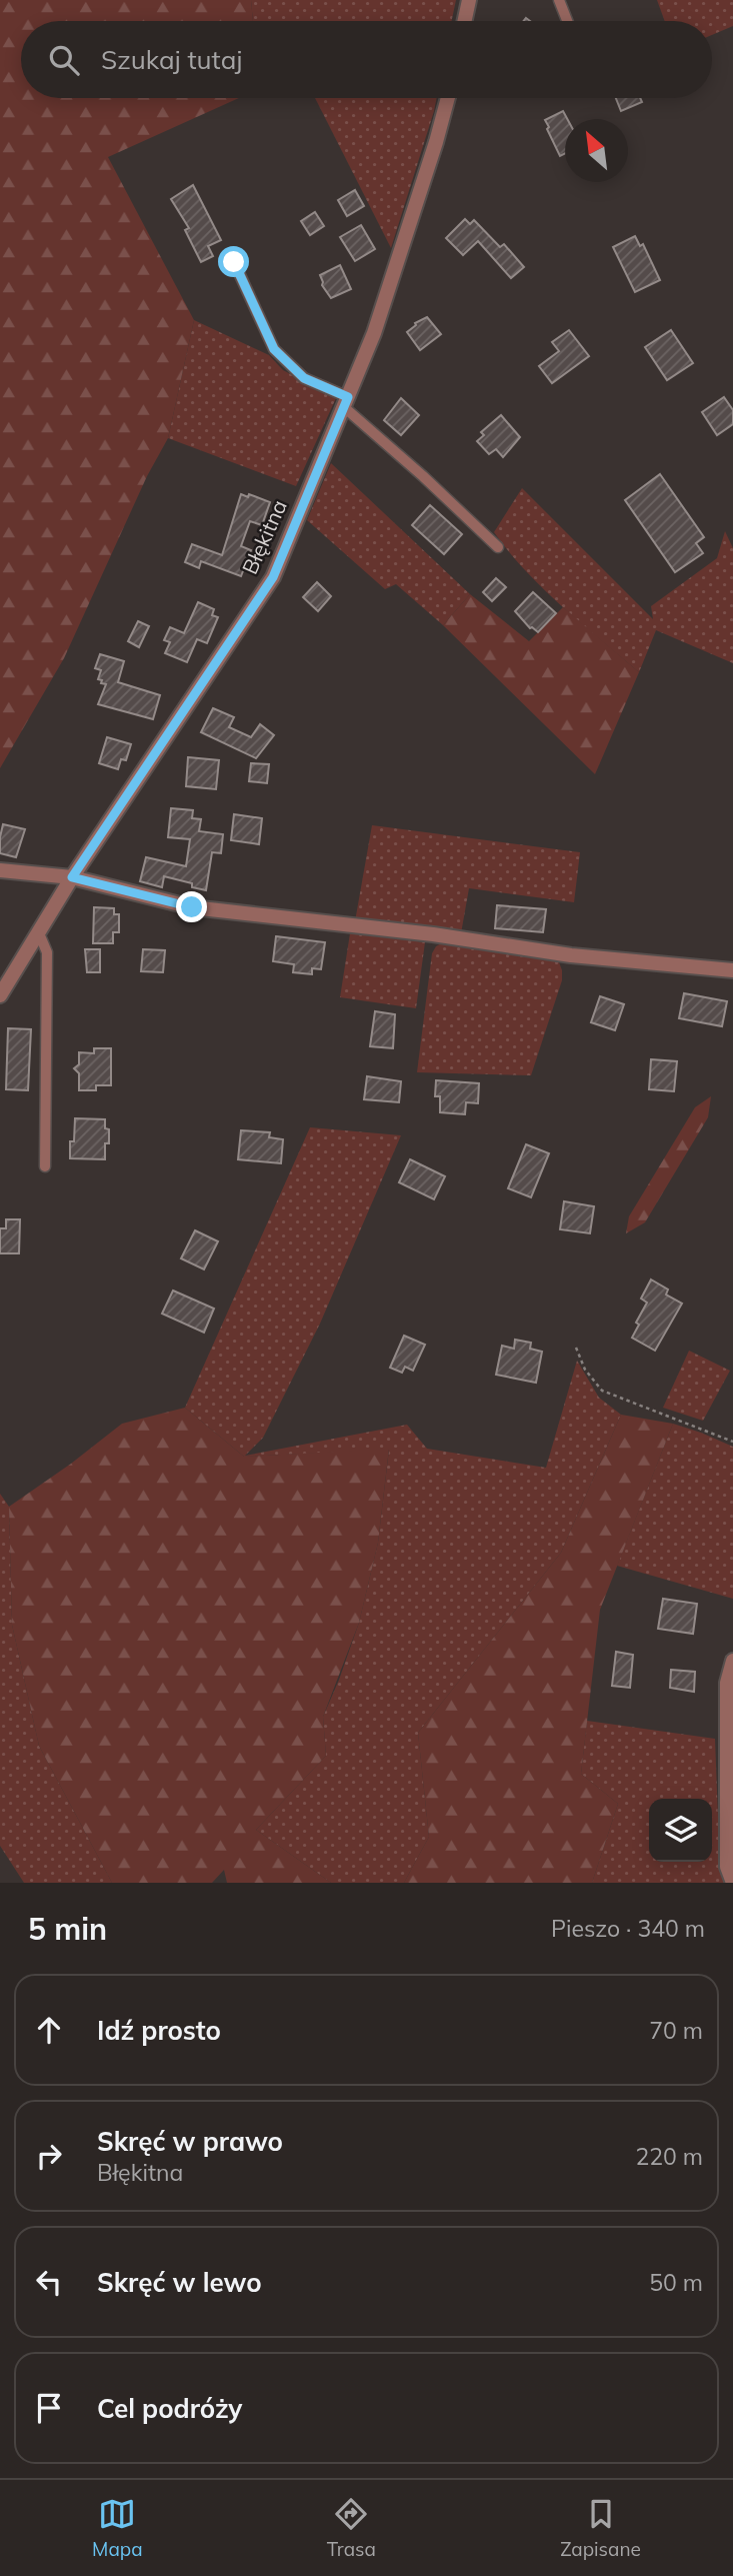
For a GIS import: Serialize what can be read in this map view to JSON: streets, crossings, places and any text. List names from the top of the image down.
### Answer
{
  "streets": {
    "street": ["Błękitna"]
  },
  "north": "top left",
  "page": {
    "search": "Szukaj tutaj",
    "heading": ["5 min", "Pieszo · 340 m"],
    "list": [
      ["Idź prosto", "70 m"],
      ["Skręć w prawo", "Błękitna", "220 m"],
      ["Skręć w lewo", "50 m"],
      "Cel podróży"
    ],
    "nav": ["Mapa", "Trasa", "Zapisane"]
  }
}
